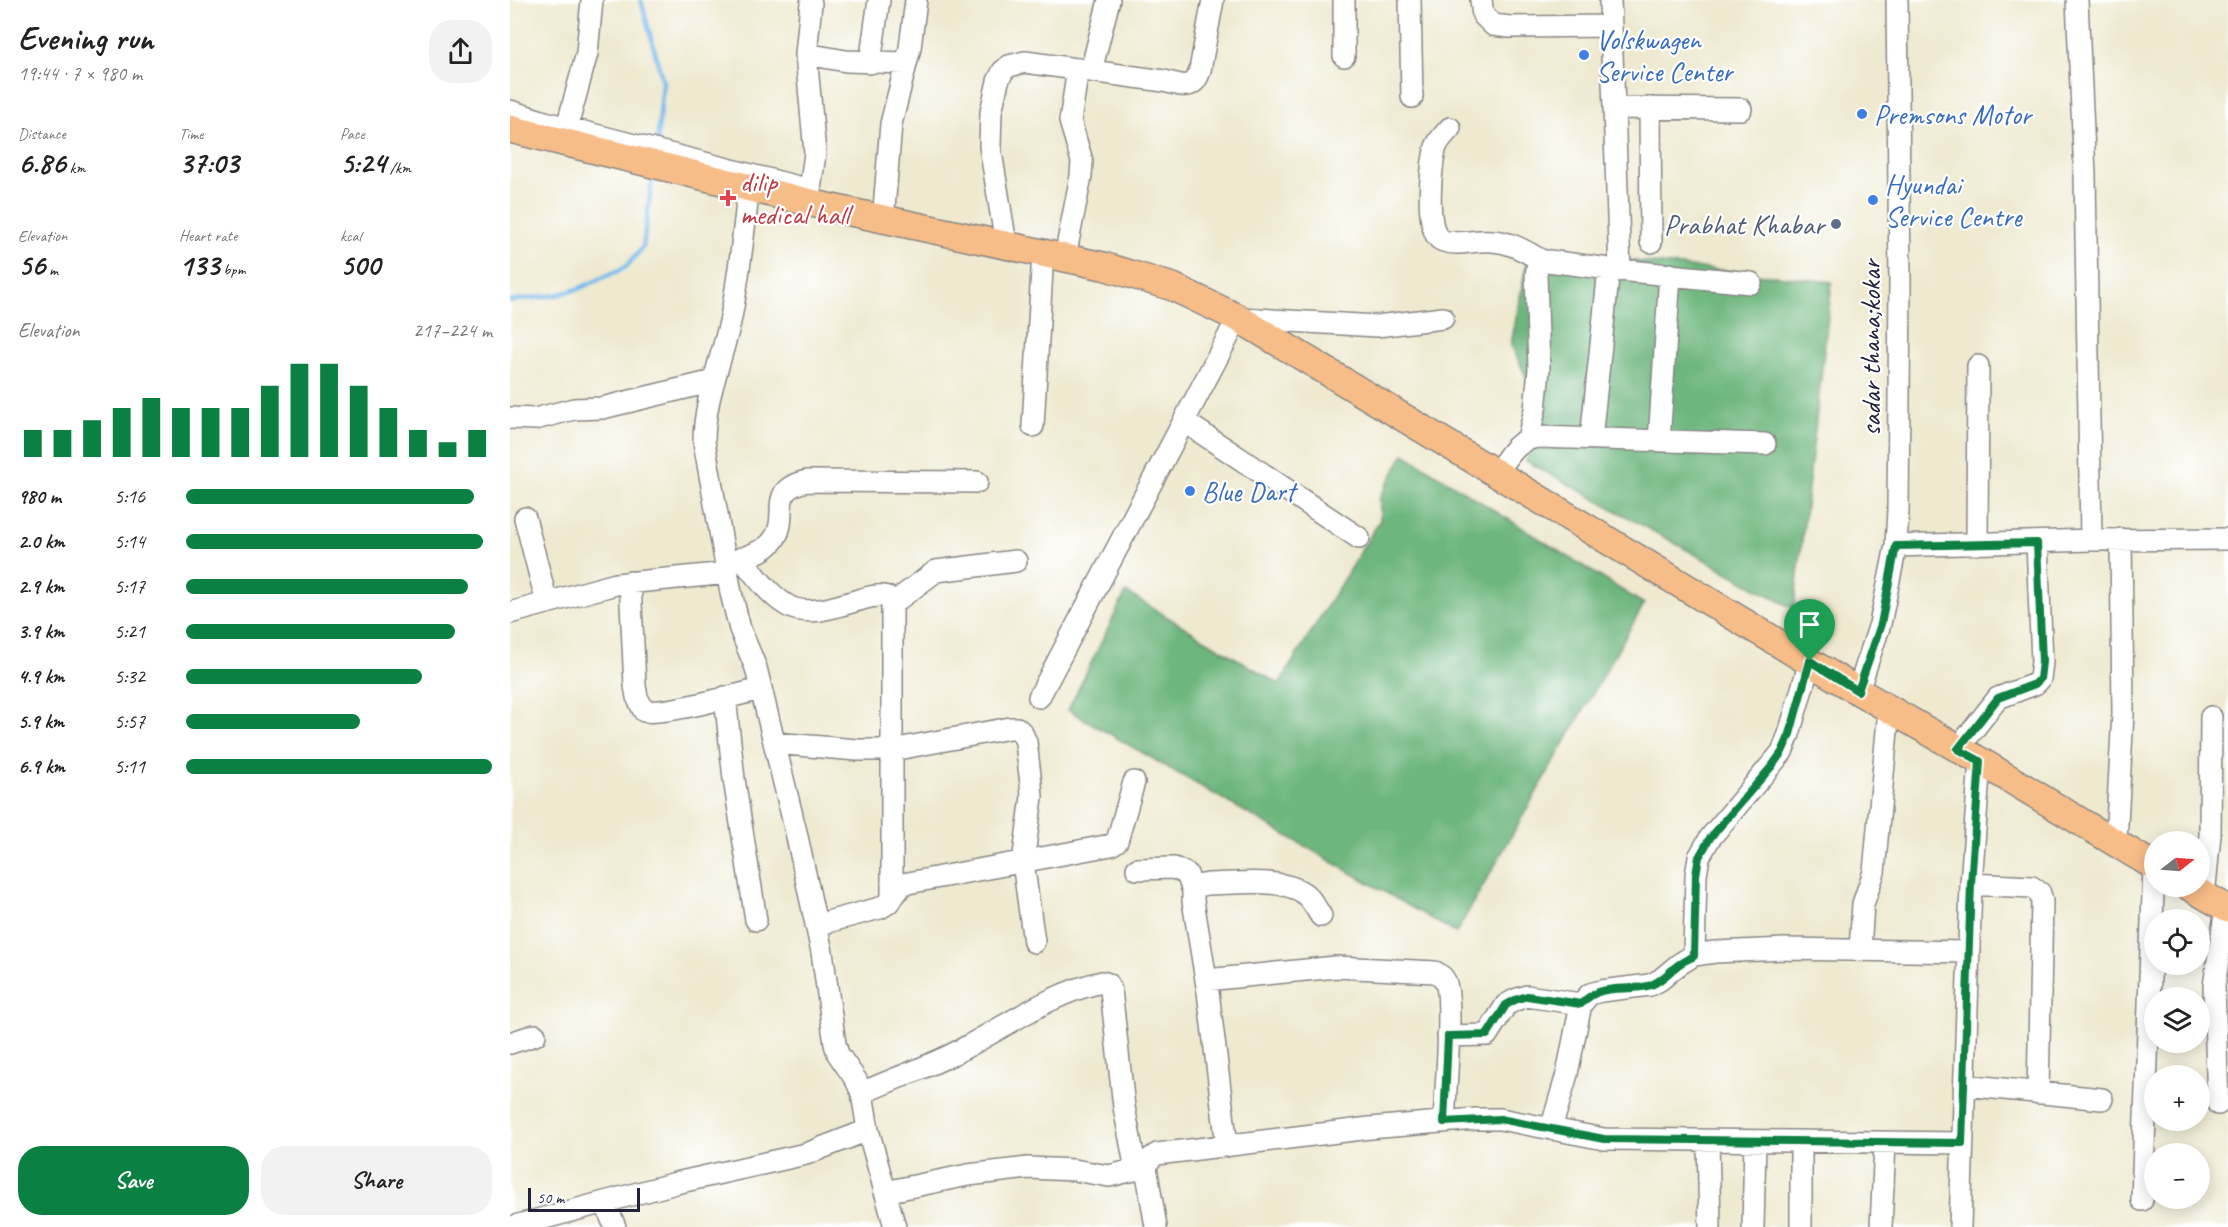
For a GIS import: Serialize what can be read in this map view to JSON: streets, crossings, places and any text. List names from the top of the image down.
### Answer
{
  "streets": {
    "street": ["sadar thana;kokar"]
  },
  "places": {
    "other": [
      "Volskwagen Service Center",
      "Premsons Motor",
      "Hyundai Service Centre",
      "Prabhat Khabar",
      "Blue Dart"
    ],
    "health": ["dilip medical hall"]
  },
  "scale_bar": "50 m",
  "north": "right",
  "page": {
    "heading": ["Evening run", "19:44 · 7 × 980 m"],
    "stats": [
      ["Distance", "6.86 km"],
      ["Time", "37:03"],
      ["Pace", "5:24 /km"],
      ["Elevation", "56 m"],
      ["Heart rate", "133 bpm"],
      ["kcal", "500"]
    ],
    "chart": ["Elevation", "217–224 m"],
    "list": [
      {
        "name": "980 m",
        "note": "5:16"
      },
      {
        "name": "2.0 km",
        "note": "5:14"
      },
      {
        "name": "2.9 km",
        "note": "5:17"
      },
      {
        "name": "3.9 km",
        "note": "5:21"
      },
      {
        "name": "4.9 km",
        "note": "5:32"
      },
      {
        "name": "5.9 km",
        "note": "5:57"
      },
      {
        "name": "6.9 km",
        "note": "5:11"
      }
    ],
    "map_buttons": ["+", "−"],
    "buttons": ["Save", "Share"],
    "scale": "50 m"
  }
}
